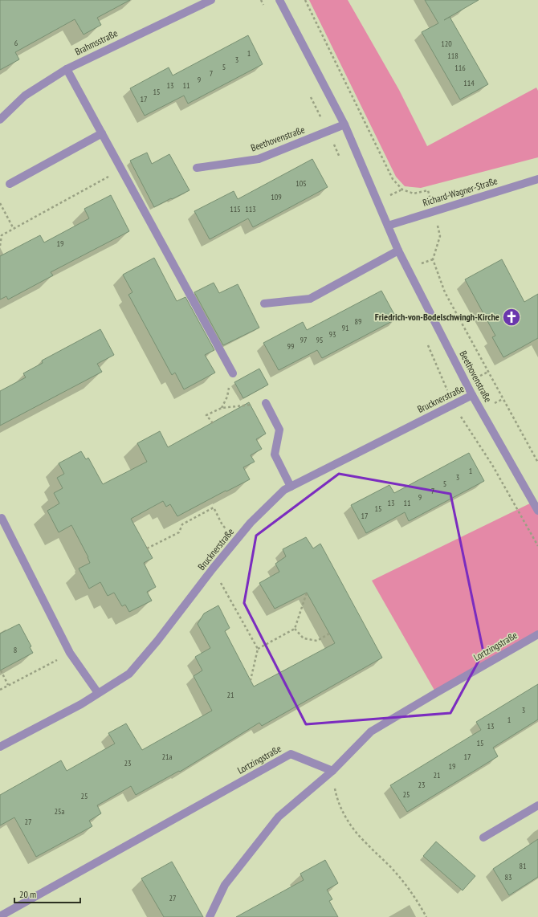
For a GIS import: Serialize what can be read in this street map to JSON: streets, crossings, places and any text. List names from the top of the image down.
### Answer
{
  "streets": {
    "street": [
      "Brahmsstraße",
      "Beethovenstraße",
      "Richard-Wagner-Straße",
      "Brucknerstraße",
      "Lortzingstraße"
    ]
  },
  "crossings": [
    ["Beethovenstraße", "Richard-Wagner-Straße"],
    ["Beethovenstraße", "Brucknerstraße"]
  ],
  "places": {
    "church": ["Friedrich-von-Bodelschwingh-Kirche"]
  },
  "house_numbers": [
    "6",
    "120",
    "1",
    "118",
    "3",
    "5",
    "116",
    "7",
    "9",
    "114",
    "13",
    "11",
    "15",
    "17",
    "105",
    "109",
    "115",
    "113",
    "19",
    "89",
    "91",
    "93",
    "97",
    "95",
    "99",
    "1",
    "3",
    "5",
    "7",
    "9",
    "13",
    "11",
    "15",
    "17",
    "8",
    "21",
    "3",
    "1",
    "13",
    "15",
    "21a",
    "17",
    "23",
    "19",
    "21",
    "23",
    "25",
    "25",
    "25a",
    "27",
    "81",
    "83",
    "27"
  ],
  "scale_bar": "20 m"
}
